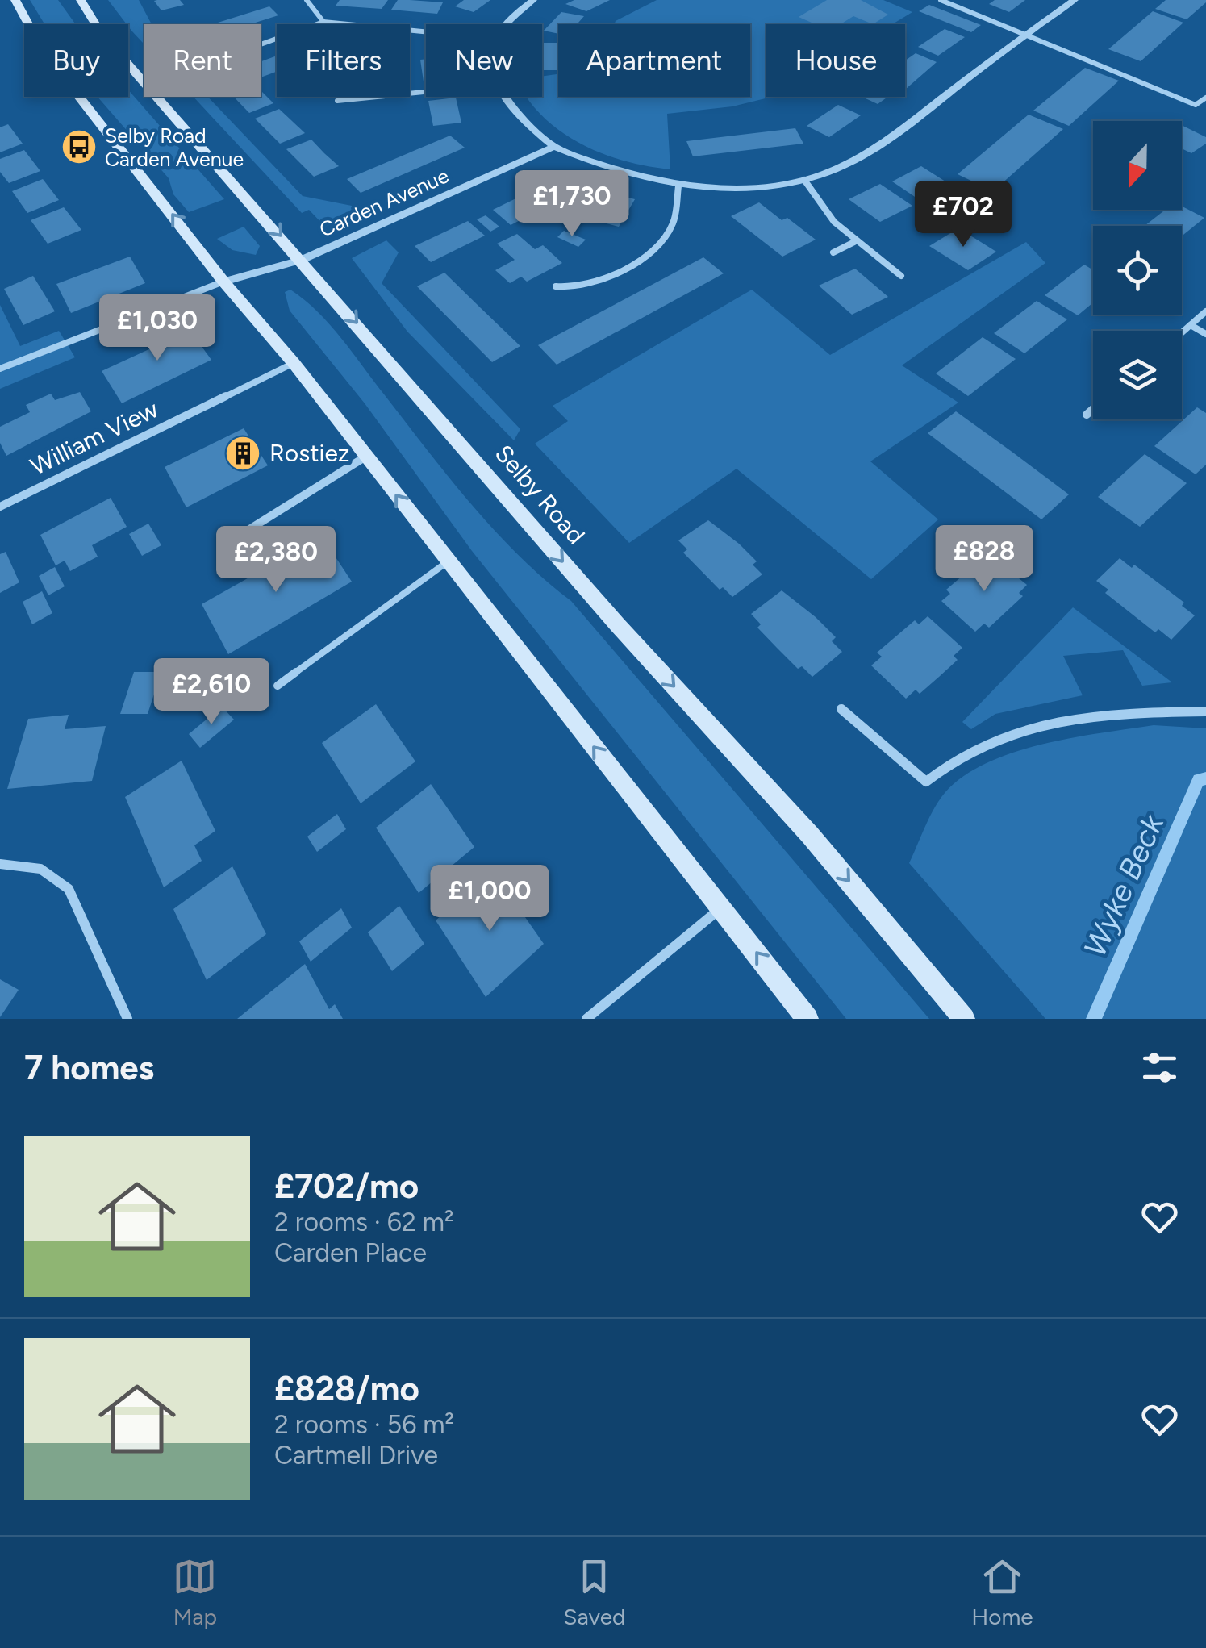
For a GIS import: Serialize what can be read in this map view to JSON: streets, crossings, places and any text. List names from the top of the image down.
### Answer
{
  "streets": {
    "main road": ["Selby Road"],
    "street": ["Carden Avenue", "William View"]
  },
  "crossings": [
    ["Carden Avenue", "Selby Road"]
  ],
  "water": ["Wyke Beck"],
  "places": {
    "bus stop": ["Selby Road Carden Avenue"],
    "building": ["Rostiez"]
  },
  "north": "bottom",
  "page": {
    "chip": [
      "Buy",
      "Rent",
      "Filters",
      "New",
      "Apartment",
      "House"
    ],
    "price": [
      "£1,730",
      "£702",
      "£1,030",
      "£828",
      "£2,380",
      "£2,610",
      "£1,000"
    ],
    "heading": "7 homes",
    "list": [
      {
        "name": "£702/mo",
        "note": "2 rooms · 62 m² · Carden Place"
      },
      {
        "name": "£828/mo",
        "note": "2 rooms · 56 m² · Cartmell Drive"
      }
    ],
    "tabs": ["Map", "Saved", "Home"]
  }
}
